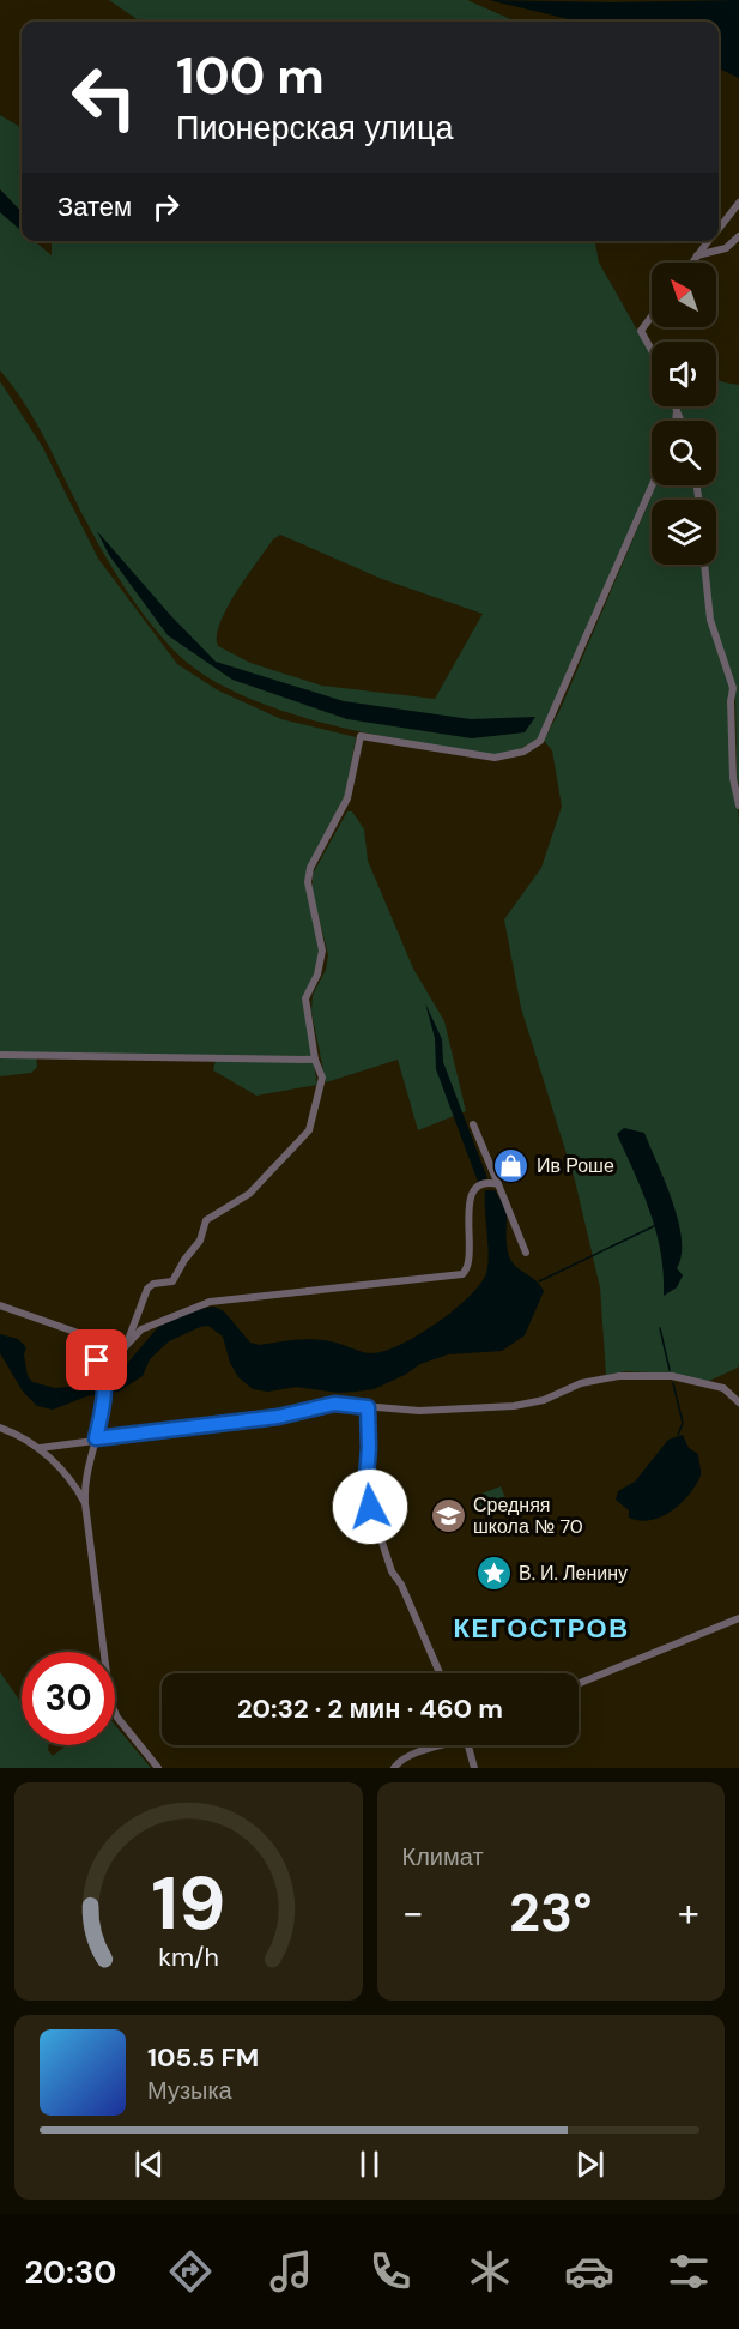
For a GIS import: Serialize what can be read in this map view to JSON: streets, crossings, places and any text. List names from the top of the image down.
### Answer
{
  "districts": ["КЕГОСТРОВ"],
  "places": {
    "shop": ["Ив Роше"],
    "school or university": ["Средняя школа № 70"],
    "place": ["В. И. Ленину"]
  },
  "north": "top left",
  "page": {
    "turn": ["100 m", "Пионерская улица"],
    "then": "Затем",
    "limit": "30",
    "trip": "20:32 · 2 мин · 460 m",
    "tile": "Климат",
    "heat": ["−", "23°", "+"],
    "song": ["105.5 FM", "Музыка"],
    "tabs": "20:30",
    "gauge": ["19", "km/h"]
  }
}
